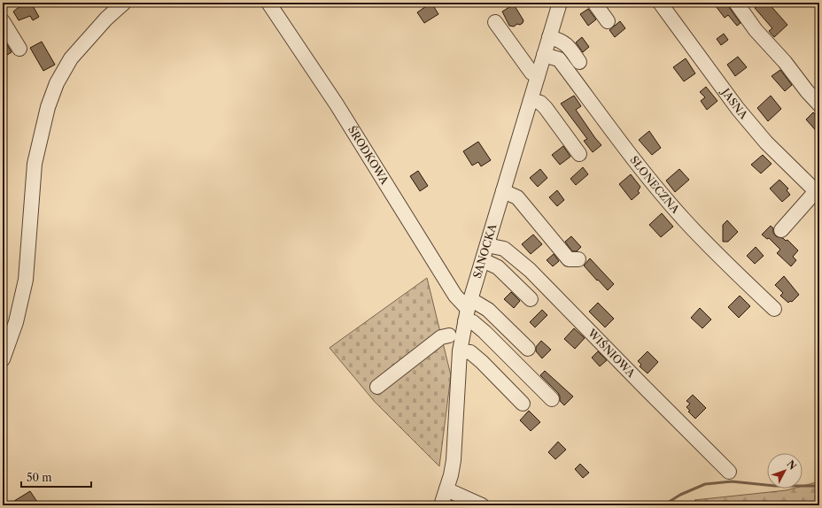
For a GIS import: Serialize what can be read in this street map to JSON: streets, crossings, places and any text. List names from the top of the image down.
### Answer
{
  "streets": {
    "street": [
      "JASNA",
      "ŚRODKOWA",
      "SŁONECZNA",
      "SANOCKA",
      "WIŚNIOWA"
    ]
  },
  "crossings": [
    ["ŚRODKOWA", "SANOCKA"],
    ["SŁONECZNA", "SANOCKA"],
    ["SANOCKA", "WIŚNIOWA"]
  ],
  "scale_bar": "50 m",
  "north": "top right"
}
